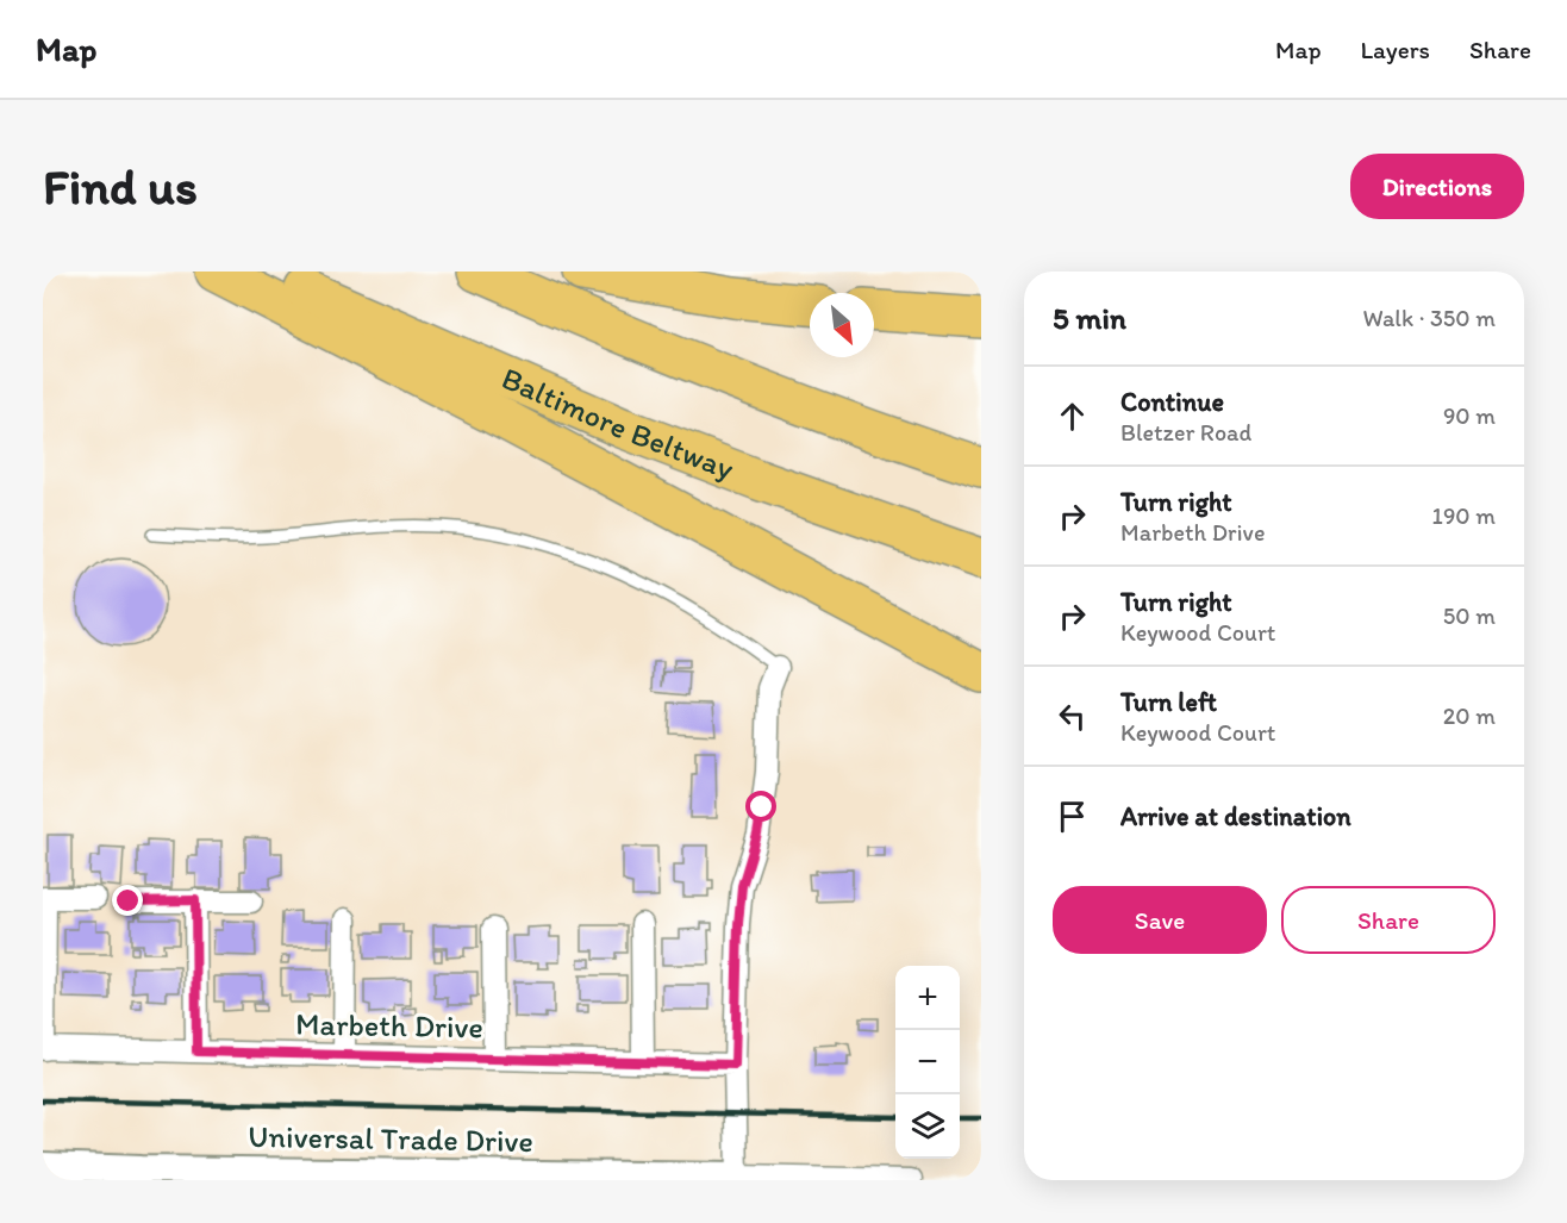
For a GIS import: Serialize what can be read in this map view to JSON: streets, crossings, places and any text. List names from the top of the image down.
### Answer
{
  "streets": {
    "highway": ["Baltimore Beltway"],
    "street": ["Marbeth Drive", "Universal Trade Drive"]
  },
  "north": "bottom right",
  "page": {
    "header": "Map",
    "nav": ["Map", "Layers", "Share"],
    "buttons": [
      "Directions",
      ["Save", "Share"]
    ],
    "title": "Find us",
    "heading": ["5 min", "Walk · 350 m"],
    "list": [
      ["Continue", "Bletzer Road", "90 m"],
      ["Turn right", "Marbeth Drive", "190 m"],
      ["Turn right", "Keywood Court", "50 m"],
      ["Turn left", "Keywood Court", "20 m"],
      "Arrive at destination"
    ],
    "map_buttons": ["+", "−"]
  }
}
